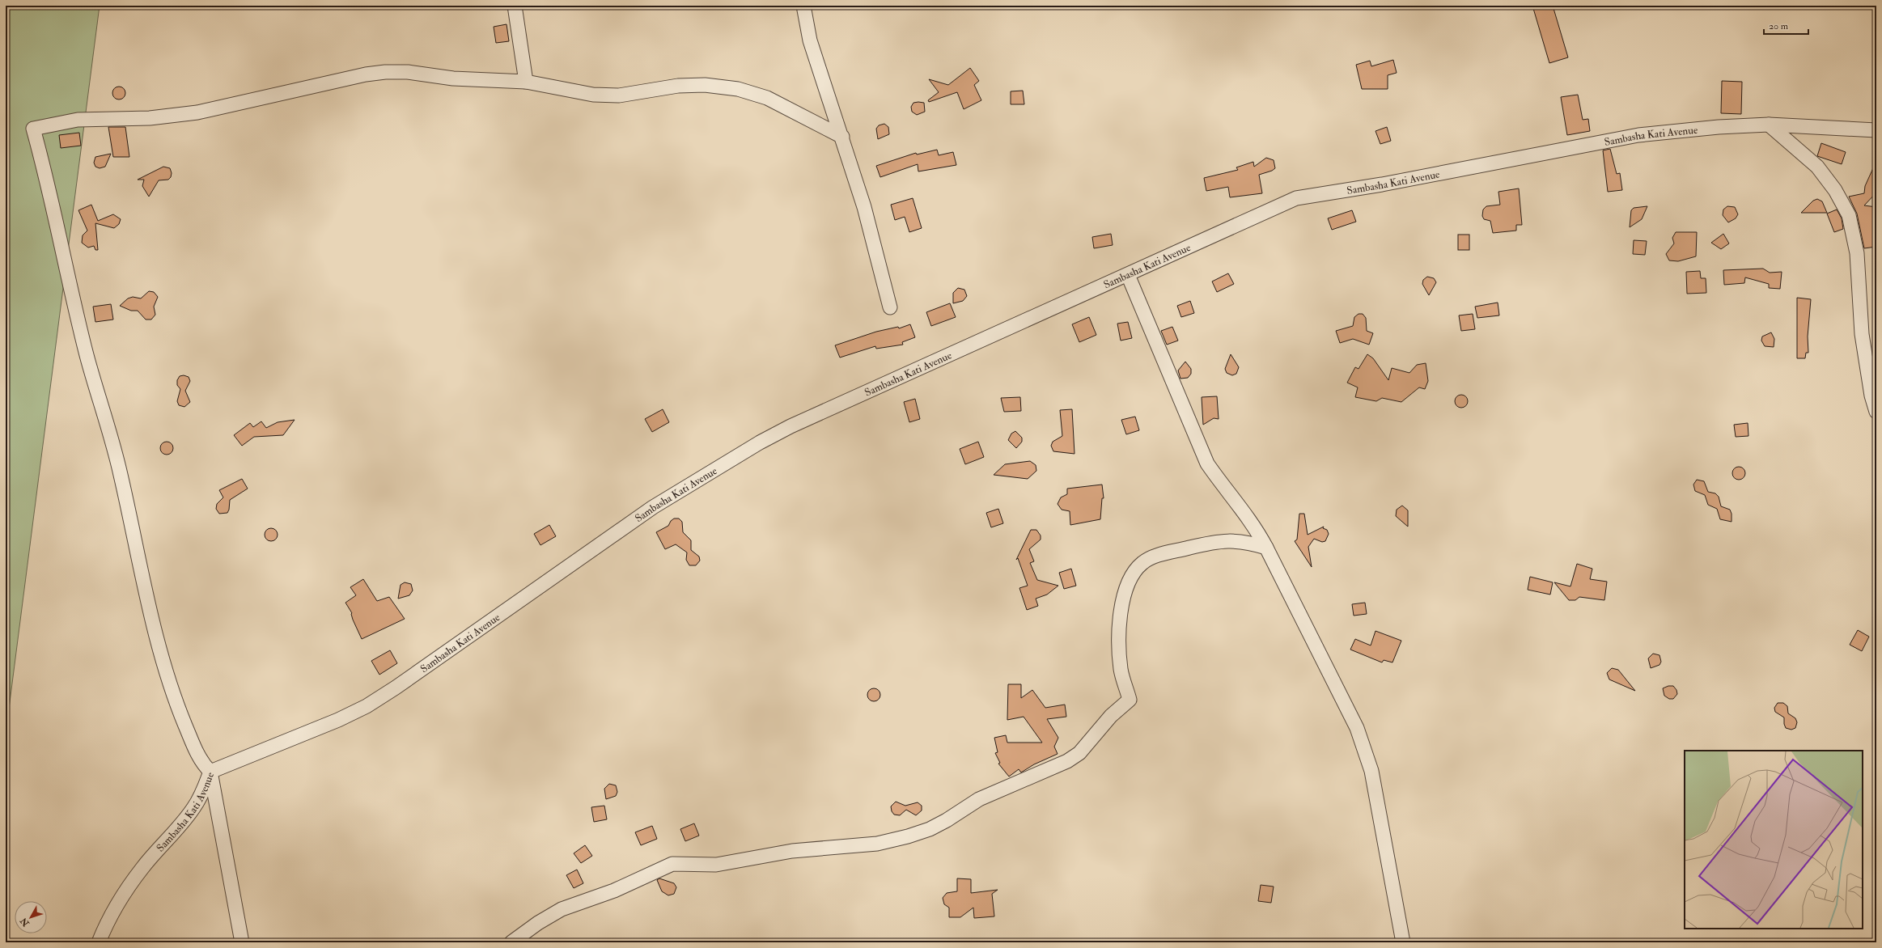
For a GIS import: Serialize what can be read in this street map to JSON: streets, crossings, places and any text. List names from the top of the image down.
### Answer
{
  "streets": {
    "street": ["Sambasha Kati Avenue"]
  },
  "scale_bar": "20 m",
  "north": "bottom left"
}
